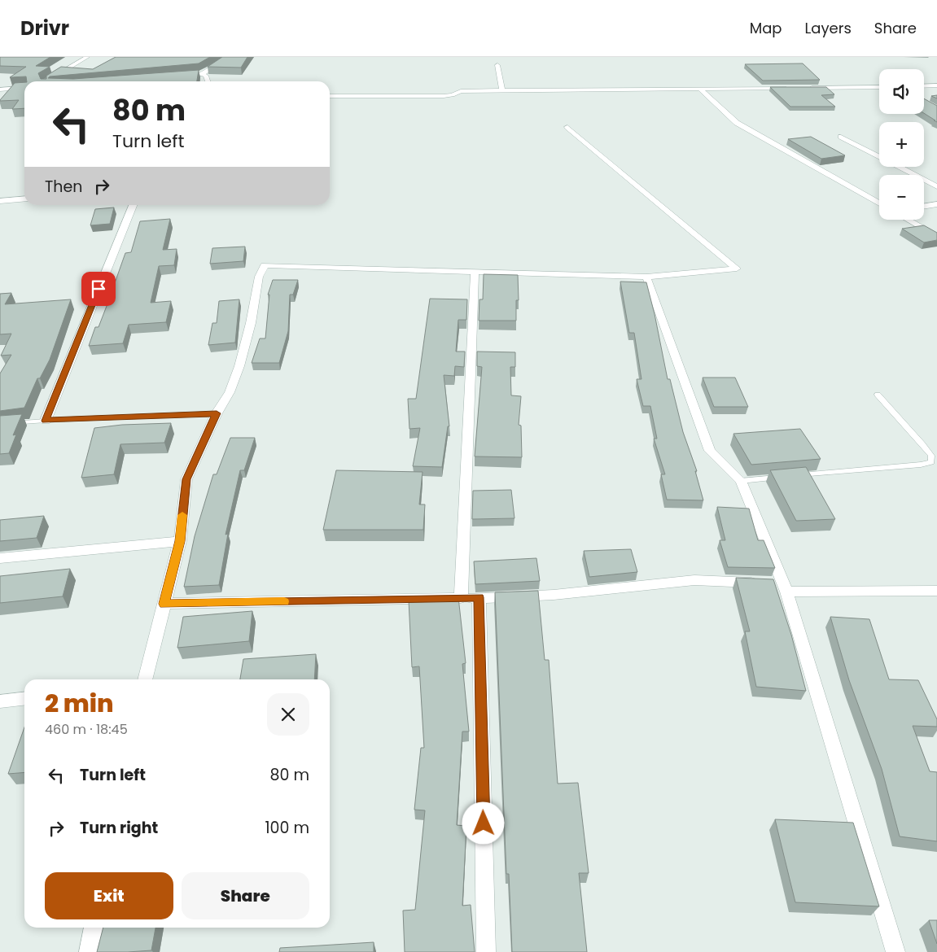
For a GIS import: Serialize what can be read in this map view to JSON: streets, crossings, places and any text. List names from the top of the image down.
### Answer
{
  "page": {
    "header": "Drivr",
    "nav": ["Map", "Layers", "Share"],
    "map_buttons": ["+", "−"],
    "turn": ["80 m", "Turn left"],
    "then": "Then",
    "heading": ["2 min", "460 m · 18:45"],
    "list": [
      {
        "name": "Turn left",
        "value": "80 m"
      },
      {
        "name": "Turn right",
        "value": "100 m"
      }
    ],
    "buttons": ["Exit", "Share"]
  }
}
